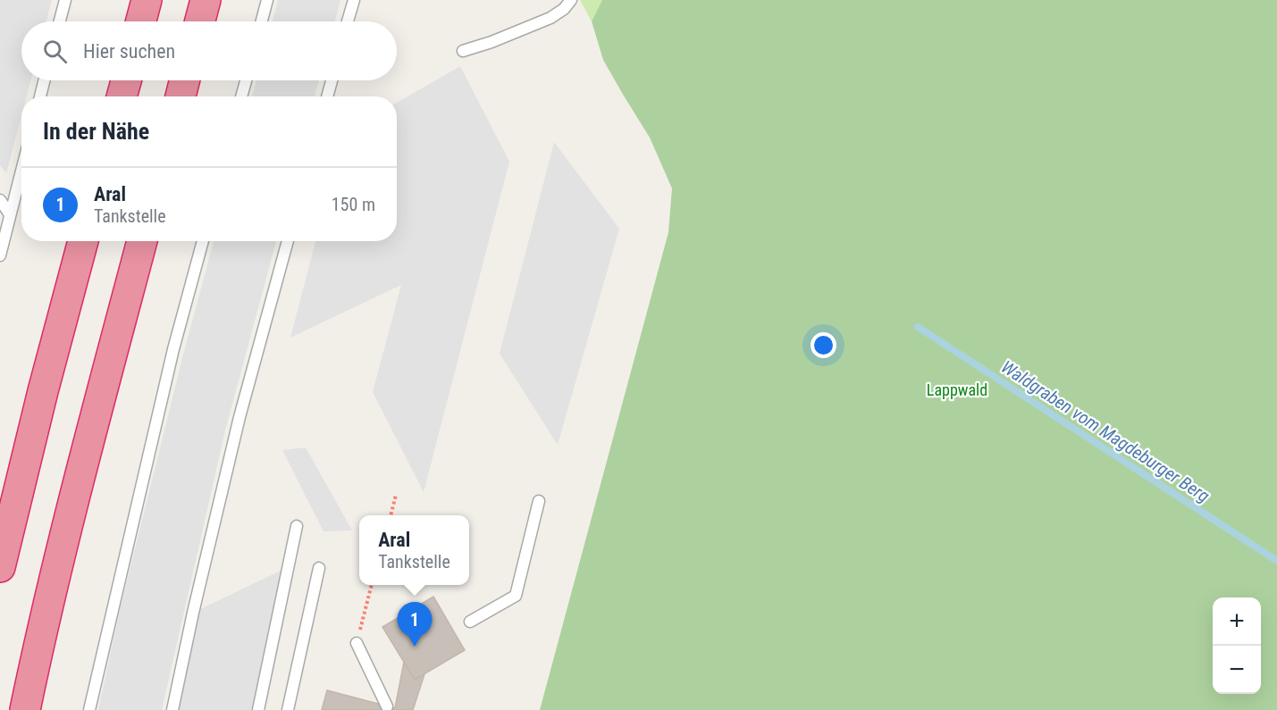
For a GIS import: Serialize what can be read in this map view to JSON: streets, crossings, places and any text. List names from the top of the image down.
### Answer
{
  "water": ["Waldgraben vom Magdeburger Berg"],
  "parks": ["Lappwald"],
  "page": {
    "search": "Hier suchen",
    "heading": "In der Nähe",
    "list": [
      {
        "mark": "1",
        "name": "Aral",
        "note": "Tankstelle",
        "value": "150 m"
      }
    ],
    "popup": ["Aral", "Tankstelle"],
    "map_buttons": ["+", "−"],
    "pins": "1"
  }
}
